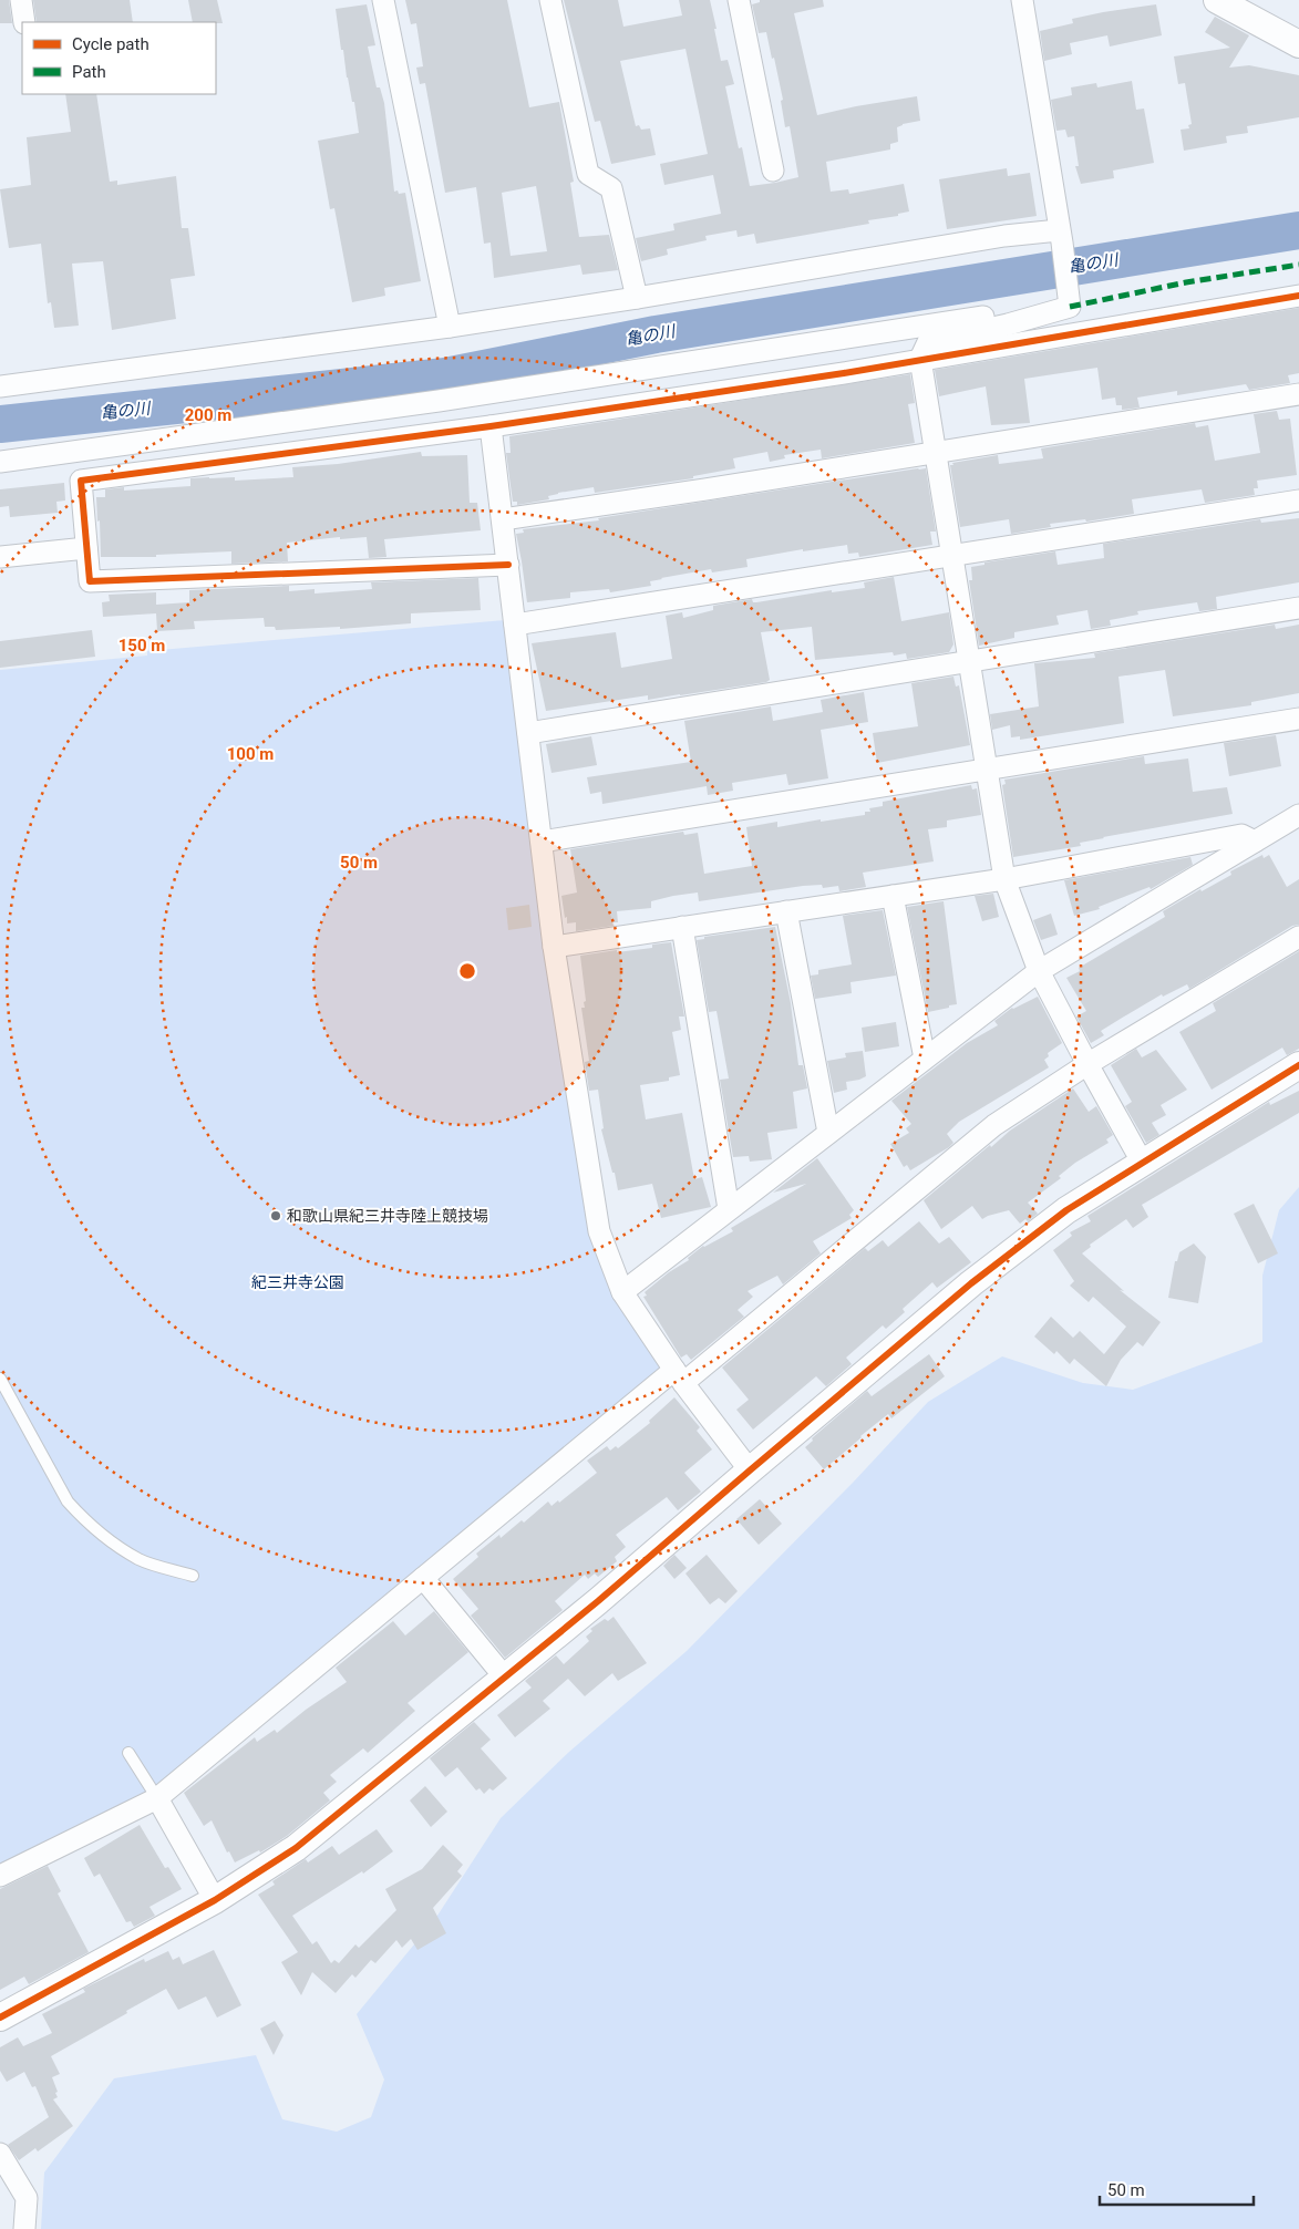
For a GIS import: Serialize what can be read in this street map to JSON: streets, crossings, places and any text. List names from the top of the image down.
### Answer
{
  "water": ["亀の川"],
  "parks": ["紀三井寺公園"],
  "places": ["和歌山県紀三井寺陸上競技場"],
  "legend": ["Cycle path", "Path"],
  "scale_bar": "50 m",
  "rings": [
    "200 m",
    "150 m",
    "100 m",
    "50 m"
  ]
}
